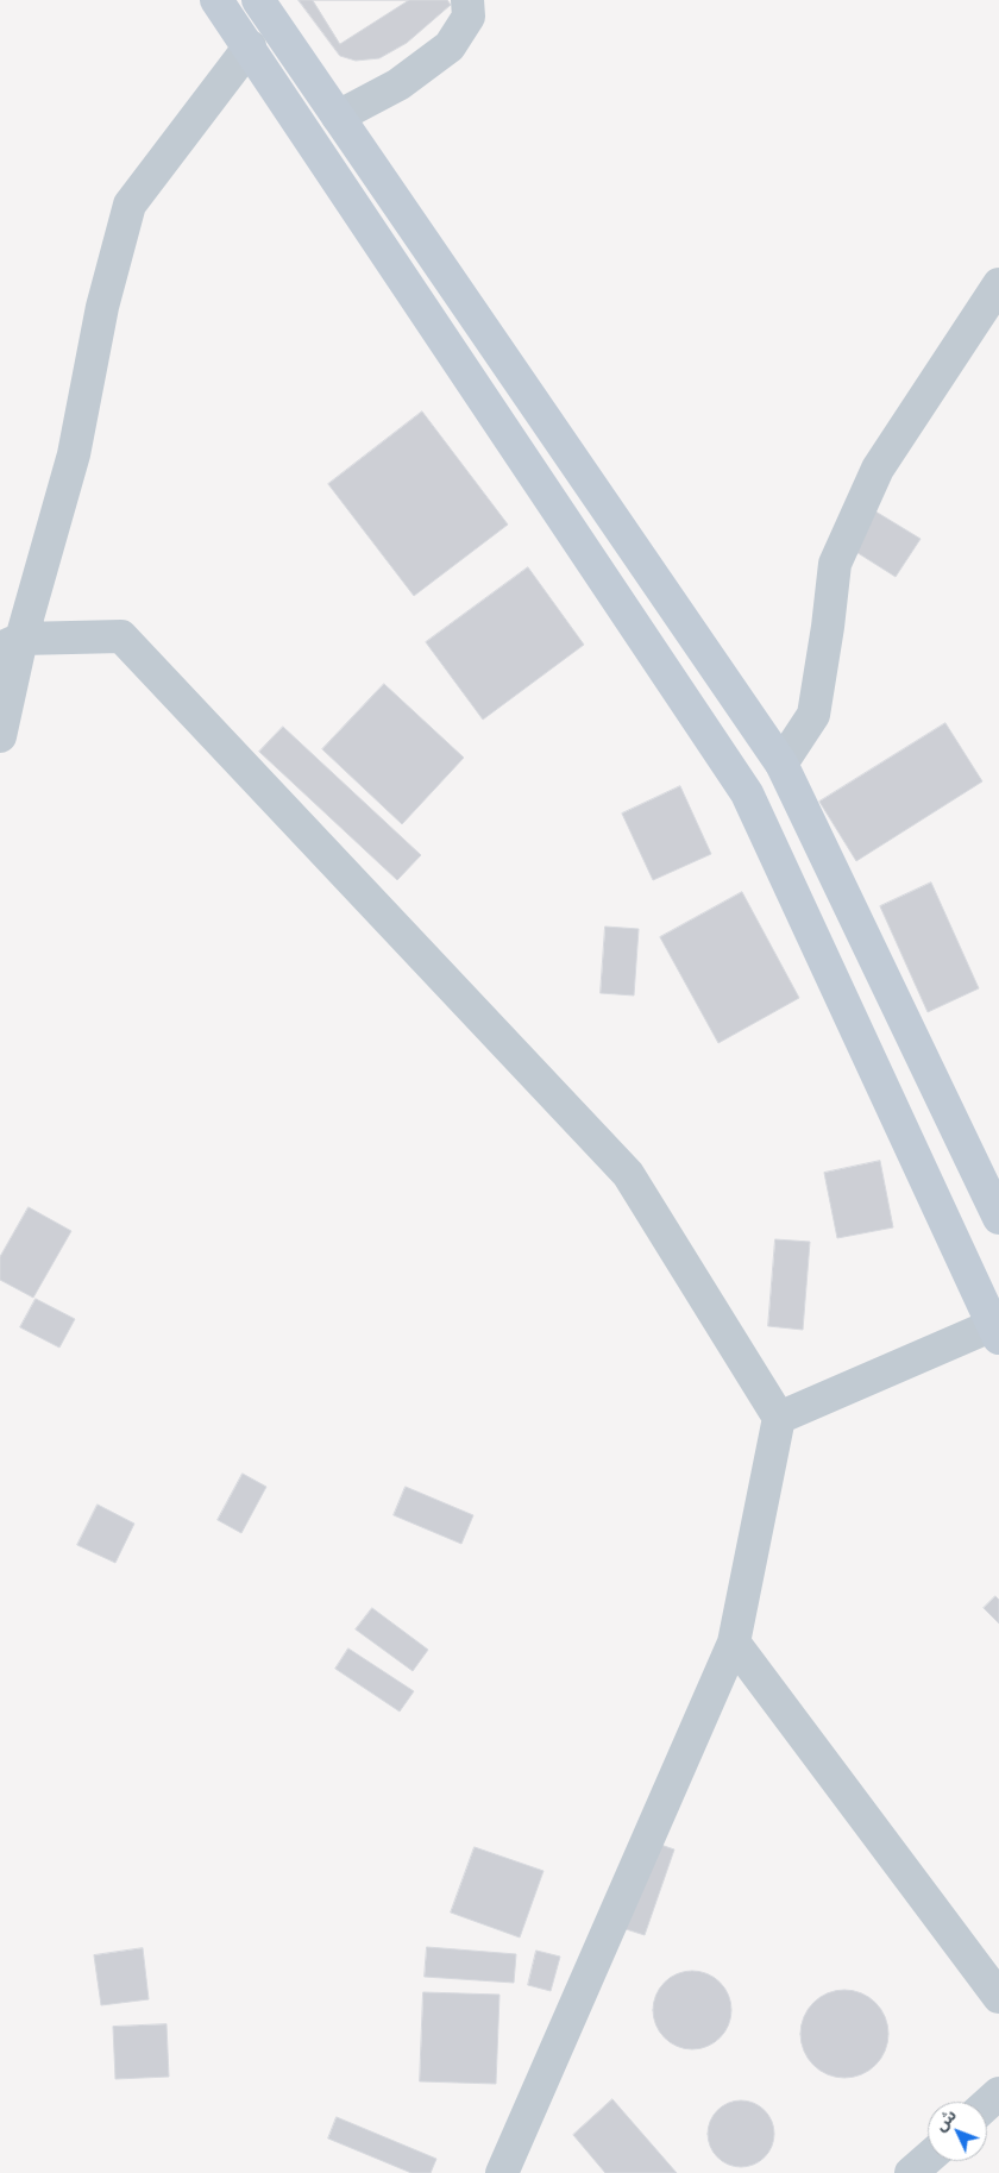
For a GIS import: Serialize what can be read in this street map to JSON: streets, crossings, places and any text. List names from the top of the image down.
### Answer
{
  "north": "top left"
}
